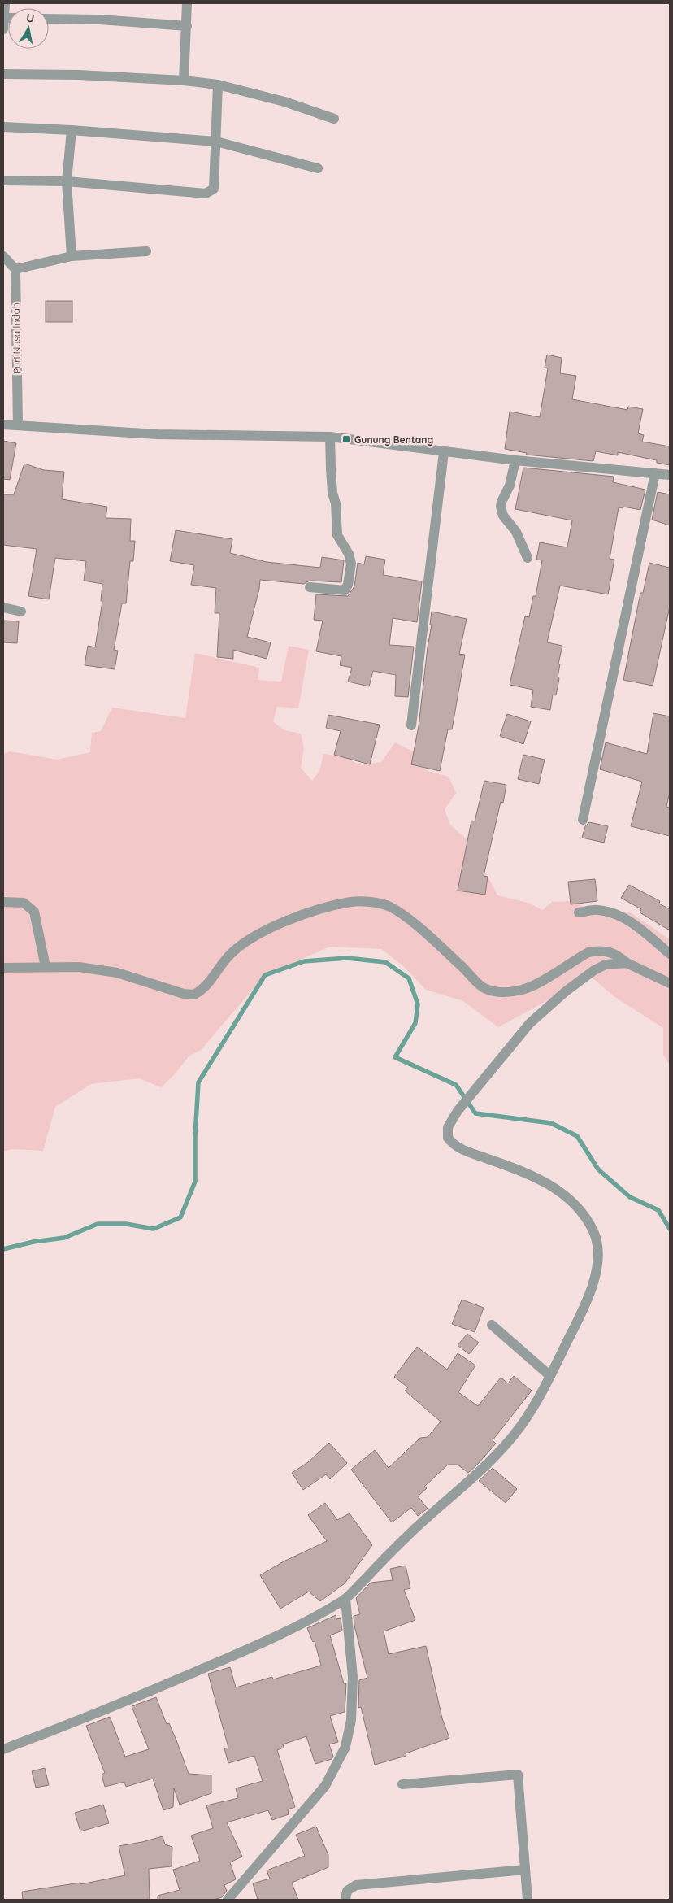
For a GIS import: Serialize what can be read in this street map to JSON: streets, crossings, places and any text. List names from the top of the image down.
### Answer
{
  "streets": {
    "street": ["Puri Nusa Indah"]
  },
  "places": {
    "transit": ["Gunung Bentang"]
  },
  "north": "top"
}
